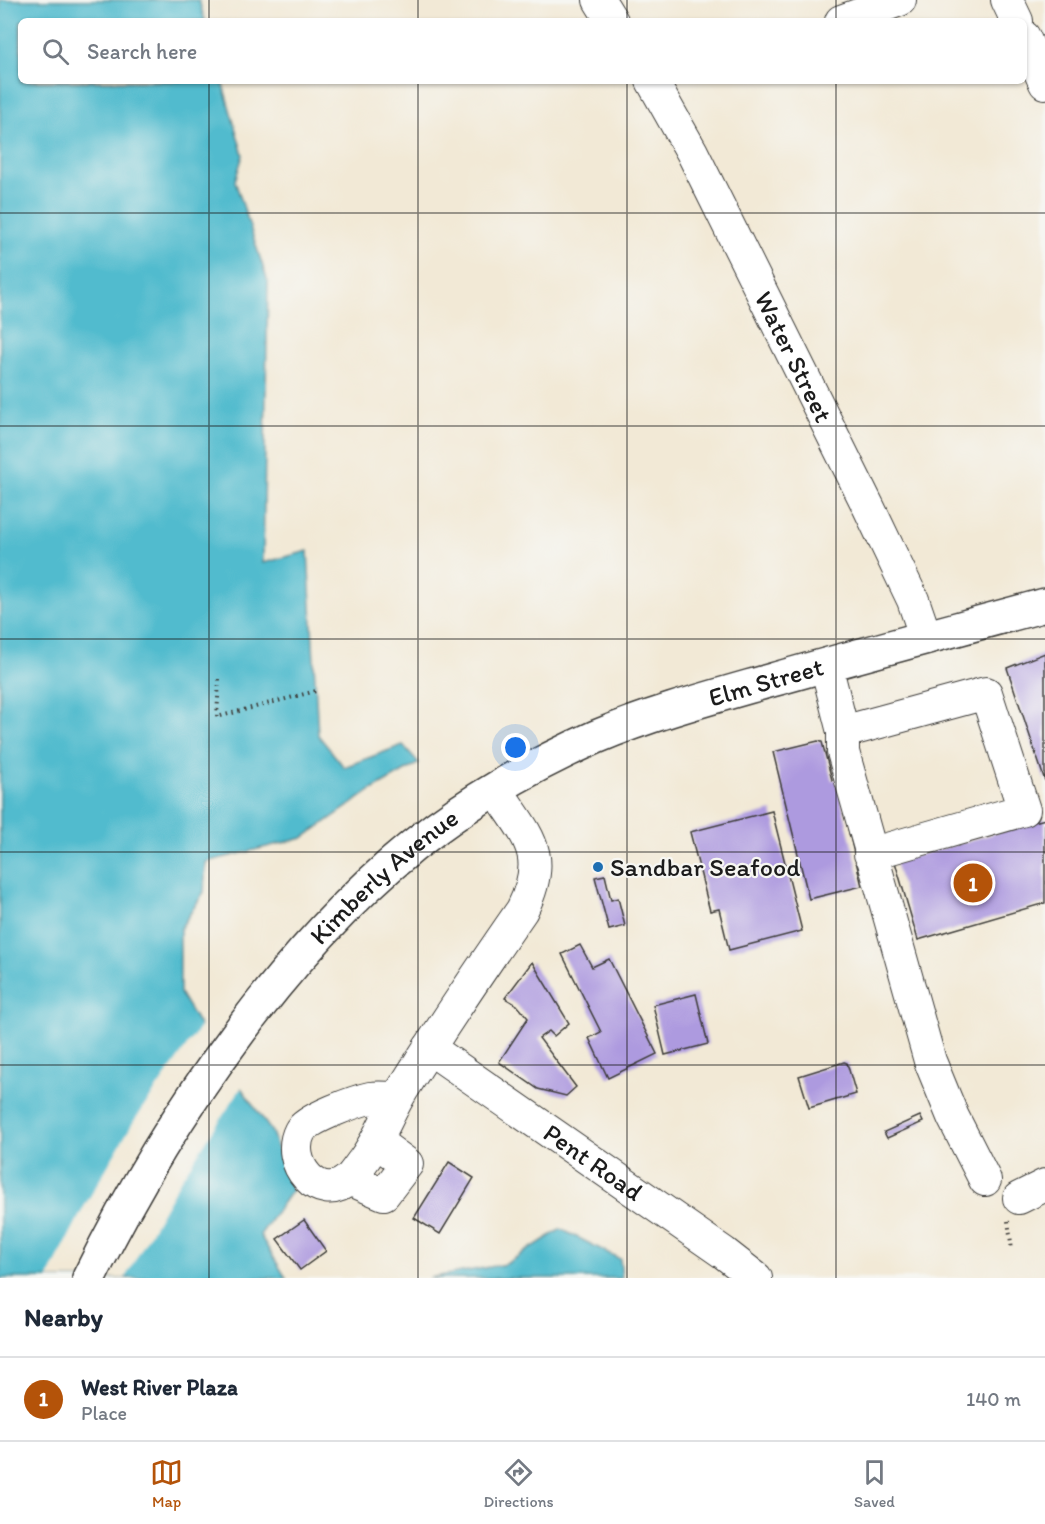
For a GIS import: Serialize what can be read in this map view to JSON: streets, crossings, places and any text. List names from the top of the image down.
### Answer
{
  "streets": {
    "main road": ["Elm Street", "Kimberly Avenue"],
    "street": ["Water Street", "Pent Road"]
  },
  "crossings": [
    ["Water Street", "Elm Street"],
    ["Elm Street", "Kimberly Avenue"]
  ],
  "places": ["Sandbar Seafood"],
  "page": {
    "search": "Search here",
    "pins": "1",
    "heading": "Nearby",
    "list": [
      {
        "mark": "1",
        "name": "West River Plaza",
        "note": "Place",
        "value": "140 m"
      }
    ],
    "nav": ["Map", "Directions", "Saved"]
  }
}
